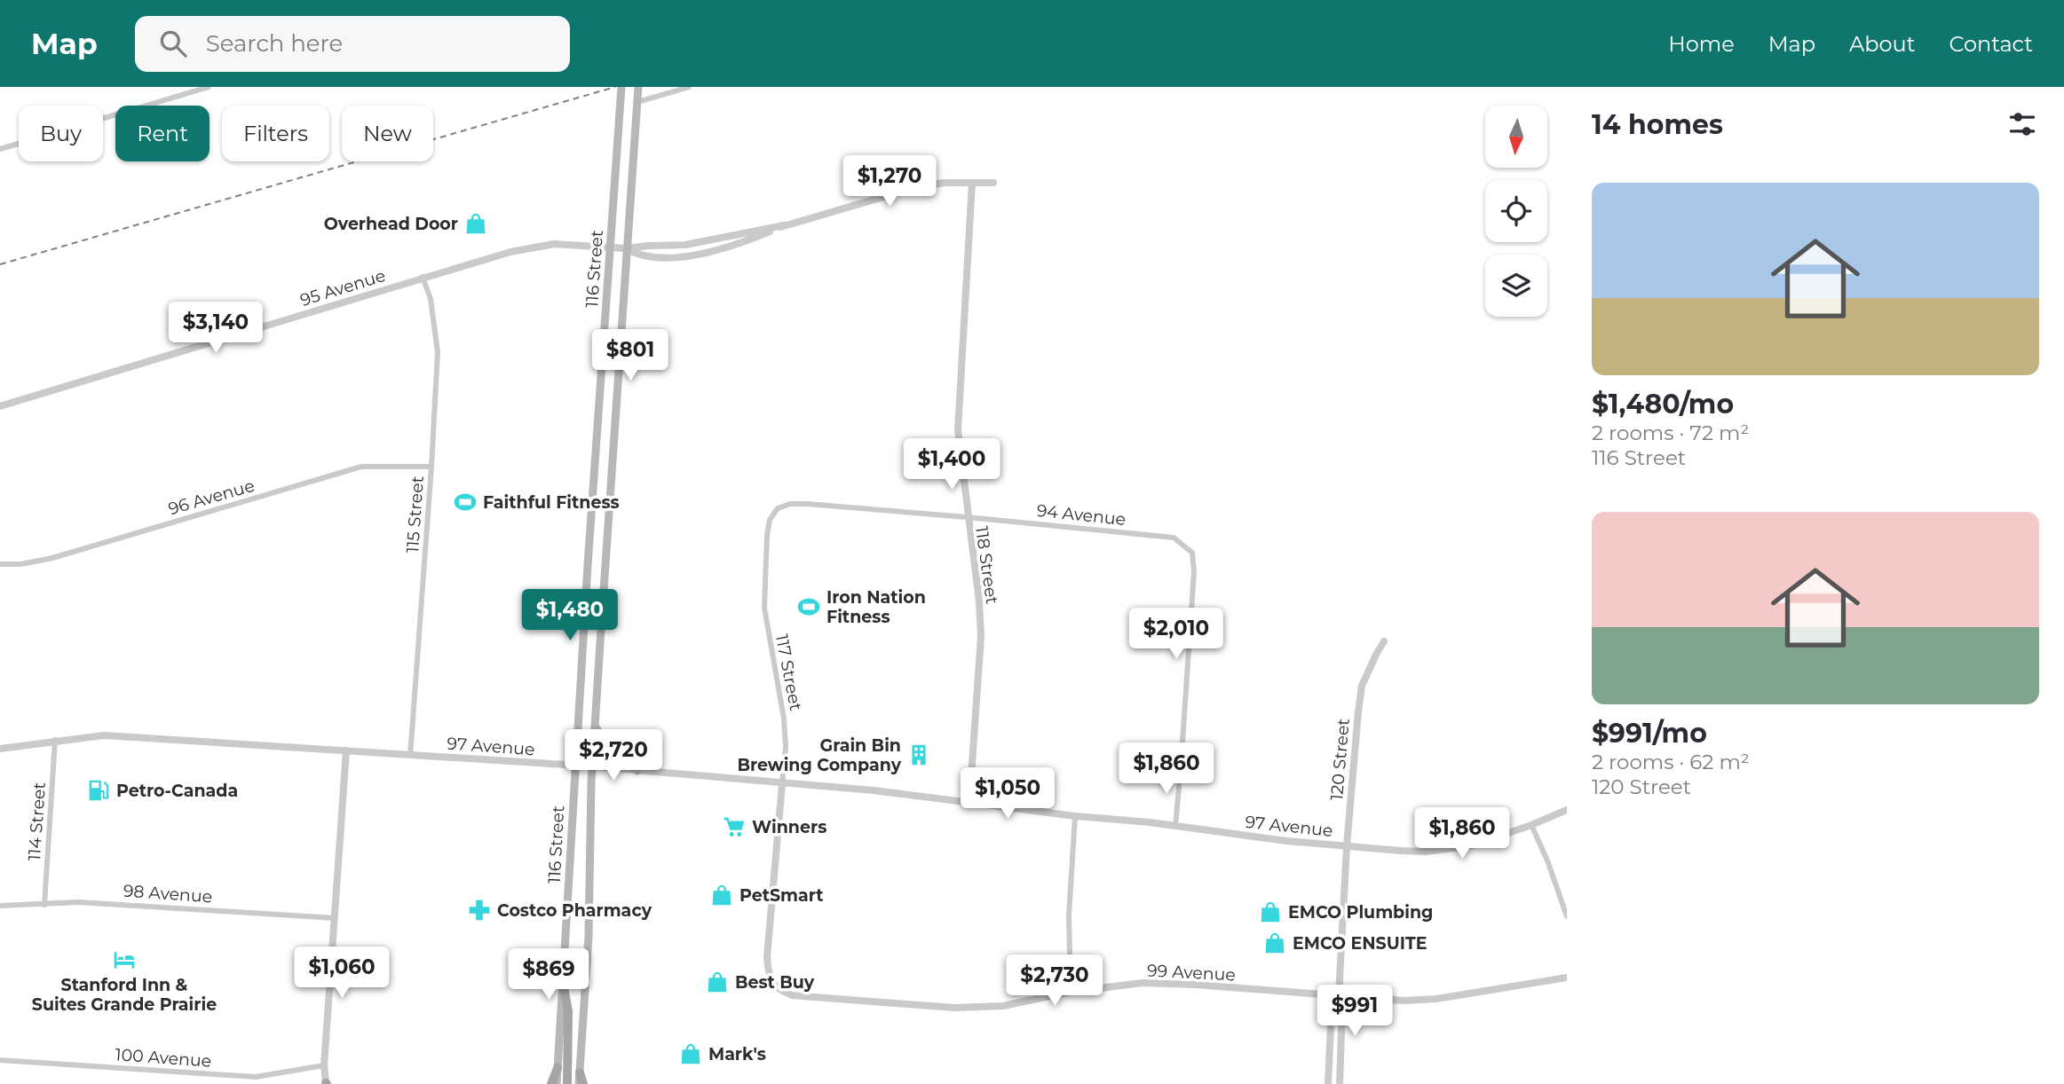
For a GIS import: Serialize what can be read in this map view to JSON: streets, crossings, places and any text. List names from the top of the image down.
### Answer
{
  "streets": {
    "main road": ["116 Street"],
    "street": [
      "95 Avenue",
      "96 Avenue",
      "115 Street",
      "94 Avenue",
      "118 Street",
      "117 Street",
      "97 Avenue",
      "120 Street",
      "114 Street",
      "98 Avenue",
      "99 Avenue",
      "100 Avenue"
    ]
  },
  "crossings": [
    ["116 Street", "95 Avenue"],
    ["116 Street", "97 Avenue"],
    ["95 Avenue", "115 Street"],
    ["95 Avenue", "118 Street"],
    ["96 Avenue", "115 Street"],
    ["115 Street", "97 Avenue"],
    ["94 Avenue", "118 Street"],
    ["94 Avenue", "117 Street"],
    ["94 Avenue", "97 Avenue"],
    ["118 Street", "97 Avenue"],
    ["117 Street", "97 Avenue"],
    ["117 Street", "99 Avenue"],
    ["97 Avenue", "120 Street"],
    ["97 Avenue", "114 Street"],
    ["120 Street", "99 Avenue"],
    ["114 Street", "98 Avenue"]
  ],
  "places": {
    "shop": [
      "Overhead Door",
      "PetSmart",
      "EMCO Plumbing",
      "EMCO ENSUITE",
      "Best Buy",
      "Mark's"
    ],
    "sports": ["Faithful Fitness", "Iron Nation Fitness"],
    "building": ["Grain Bin Brewing Company"],
    "fuel station": ["Petro-Canada"],
    "supermarket": ["Winners"],
    "pharmacy": ["Costco Pharmacy"],
    "hotel": ["Stanford Inn & Suites Grande Prairie"]
  },
  "north": "bottom",
  "page": {
    "header": "Map",
    "search": "Search here",
    "nav": [
      "Home",
      "Map",
      "About",
      "Contact"
    ],
    "heading": "14 homes",
    "chip": [
      "Buy",
      "Rent",
      "Filters",
      "New"
    ],
    "price": [
      "$1,270",
      "$3,140",
      "$801",
      "$1,400",
      "$1,480",
      "$2,010",
      "$2,720",
      "$1,860",
      "$1,050",
      "$1,860",
      "$1,060",
      "$869",
      "$2,730",
      "$991"
    ],
    "list": [
      {
        "name": "$1,480/mo",
        "note": "2 rooms · 72 m² · 116 Street"
      },
      {
        "name": "$991/mo",
        "note": "2 rooms · 62 m² · 120 Street"
      }
    ]
  }
}
